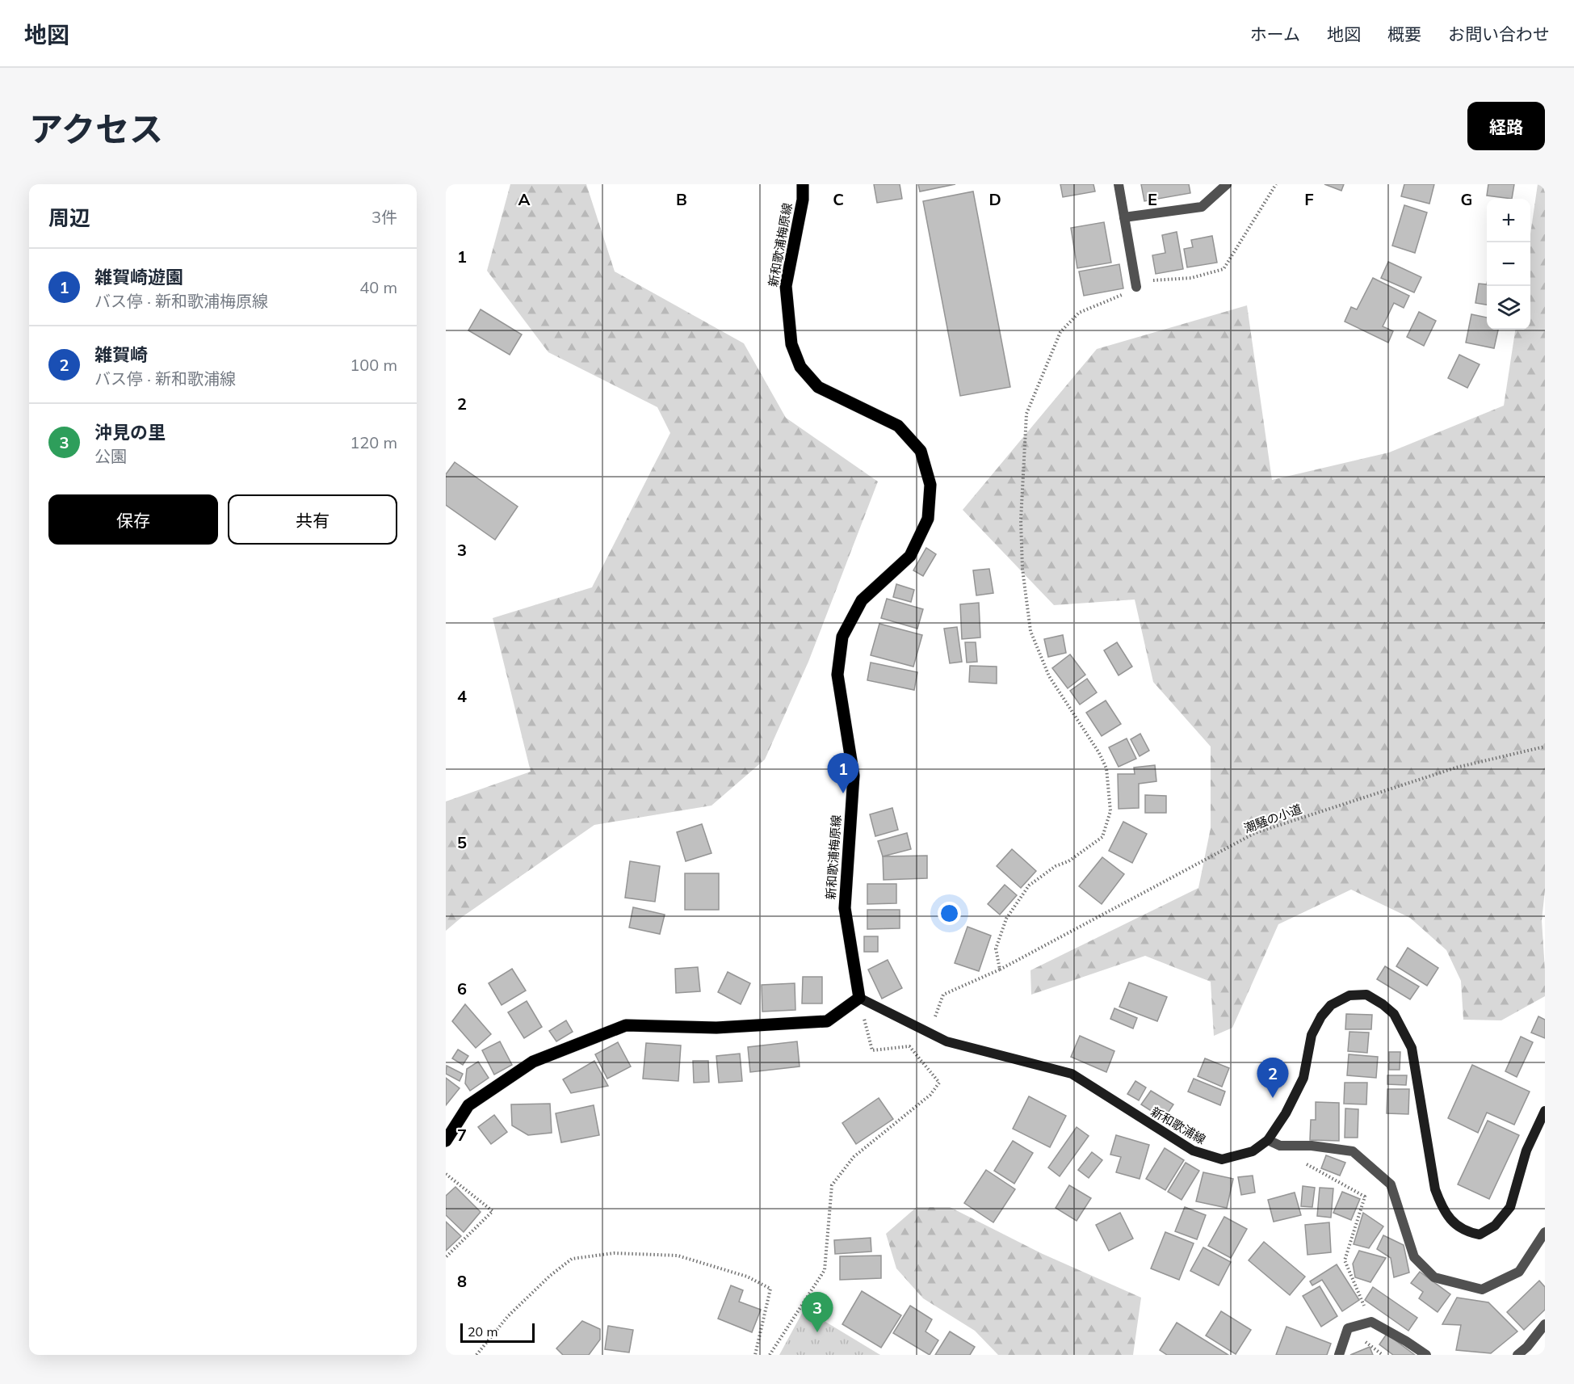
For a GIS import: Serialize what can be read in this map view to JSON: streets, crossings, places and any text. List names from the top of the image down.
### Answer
{
  "streets": {
    "main road": ["新和歌浦梅原線", "新和歌浦線"],
    "path": ["潮騒の小道"]
  },
  "crossings": [
    ["新和歌浦梅原線", "新和歌浦線"],
    ["潮騒の小道", "新和歌浦線"]
  ],
  "scale_bar": "20 m",
  "page": {
    "header": "地図",
    "nav": [
      "ホーム",
      "地図",
      "概要",
      "お問い合わせ"
    ],
    "title": "アクセス",
    "buttons": [
      "経路",
      ["保存", "共有"]
    ],
    "heading": ["周辺", "3件"],
    "map_buttons": ["+", "−"],
    "list": [
      {
        "mark": "1",
        "name": "雑賀崎遊園",
        "note": "バス停 · 新和歌浦梅原線",
        "value": "40 m"
      },
      {
        "mark": "2",
        "name": "雑賀崎",
        "note": "バス停 · 新和歌浦線",
        "value": "100 m"
      },
      {
        "mark": "3",
        "name": "沖見の里",
        "note": "公園",
        "value": "120 m"
      }
    ],
    "pins": ["1", "2", "3"],
    "scale": "20 m"
  },
  "grid": {
    "columns": [
      "A",
      "B",
      "C",
      "D",
      "E",
      "F",
      "G"
    ],
    "rows": [
      "1",
      "2",
      "3",
      "4",
      "5",
      "6",
      "7",
      "8"
    ]
  }
}
